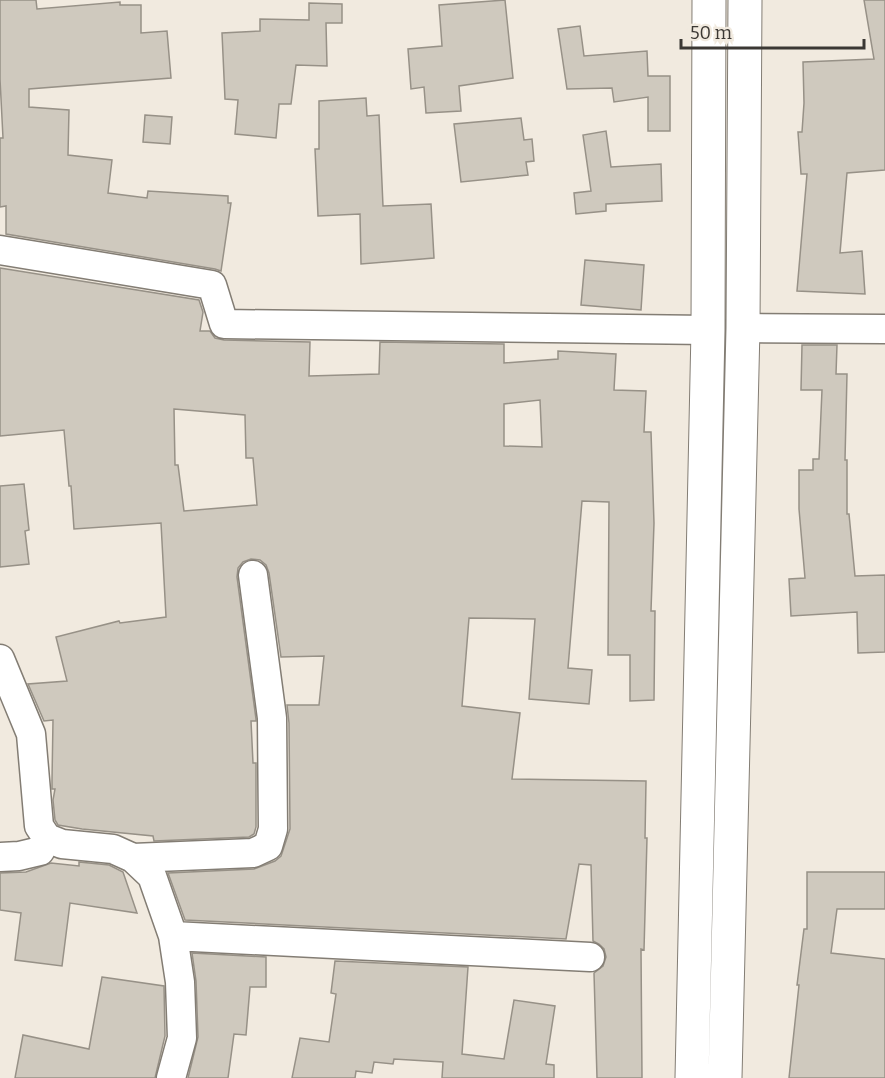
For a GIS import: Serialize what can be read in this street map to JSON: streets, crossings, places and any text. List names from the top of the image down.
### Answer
{
  "scale_bar": "50 m"
}
